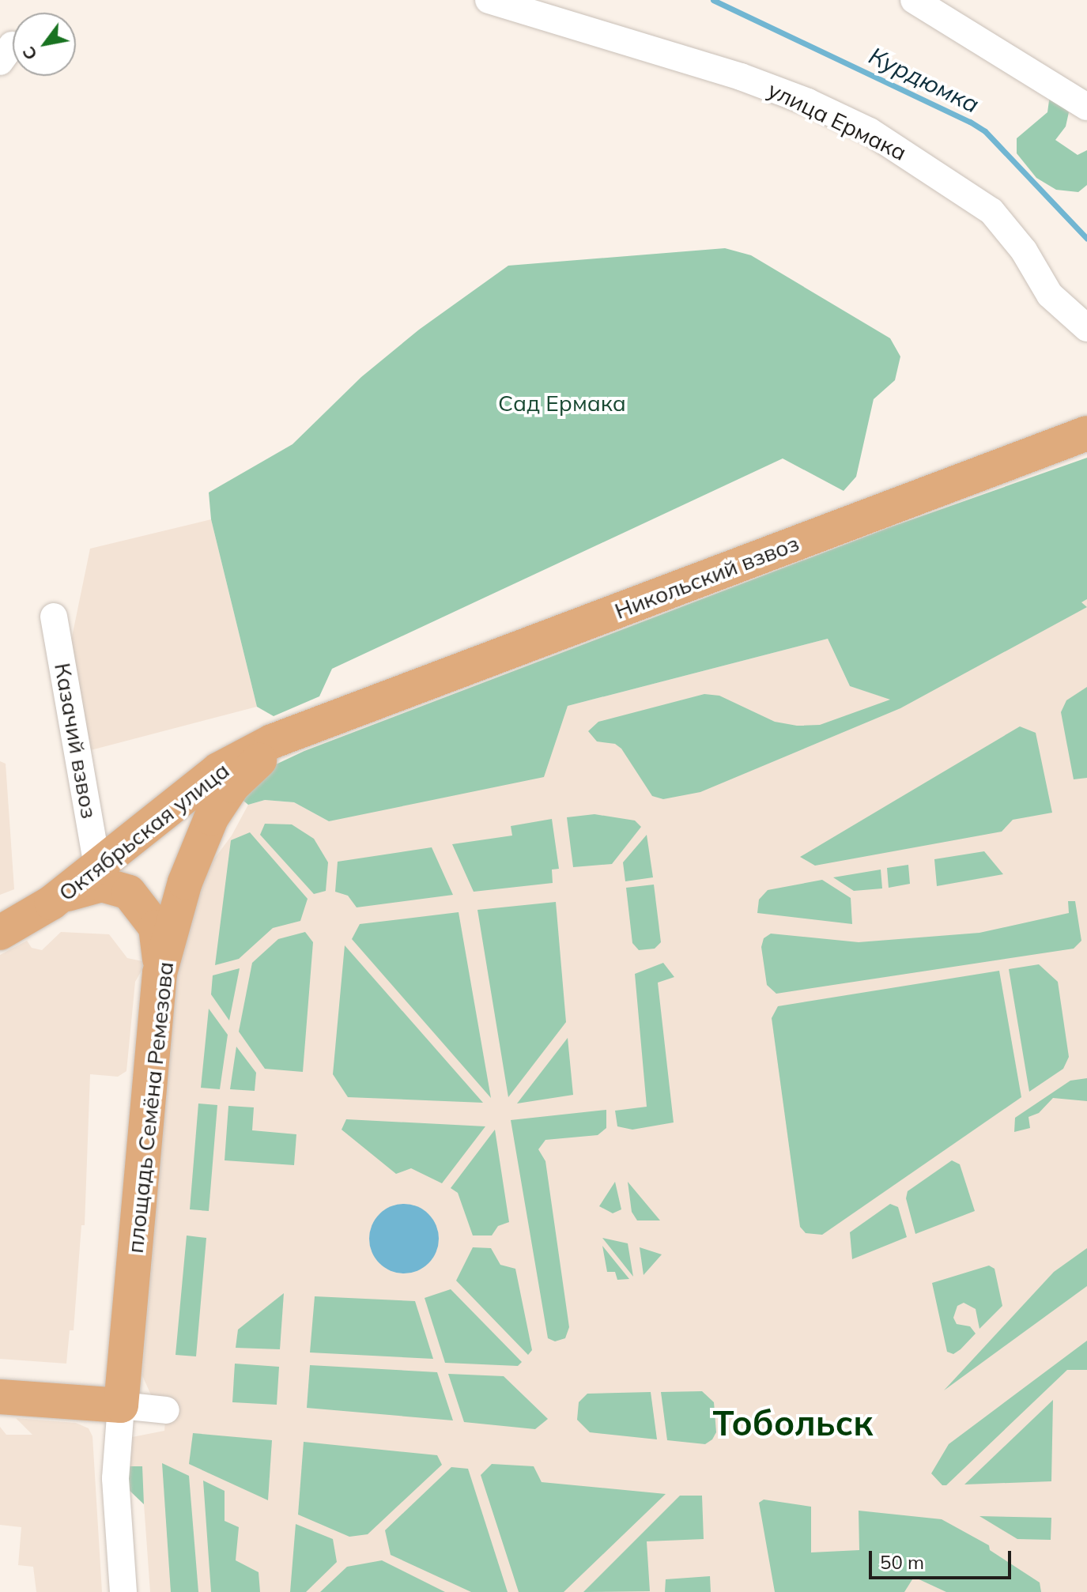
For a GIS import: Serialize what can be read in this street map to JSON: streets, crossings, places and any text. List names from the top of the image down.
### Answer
{
  "streets": {
    "main road": ["Никольский взвоз", "Октябрьская улица", "площадь Семёна Ремезова"],
    "street": ["улица Ермака", "Казачий взвоз"]
  },
  "crossings": [
    ["Никольский взвоз", "Октябрьская улица"],
    ["Никольский взвоз", "площадь Семёна Ремезова"],
    ["Казачий взвоз", "Октябрьская улица"],
    ["Октябрьская улица", "площадь Семёна Ремезова"]
  ],
  "districts": ["Тобольск"],
  "water": ["Курдюмка"],
  "parks": ["Сад Ермака"],
  "scale_bar": "50 m",
  "north": "bottom left"
}
